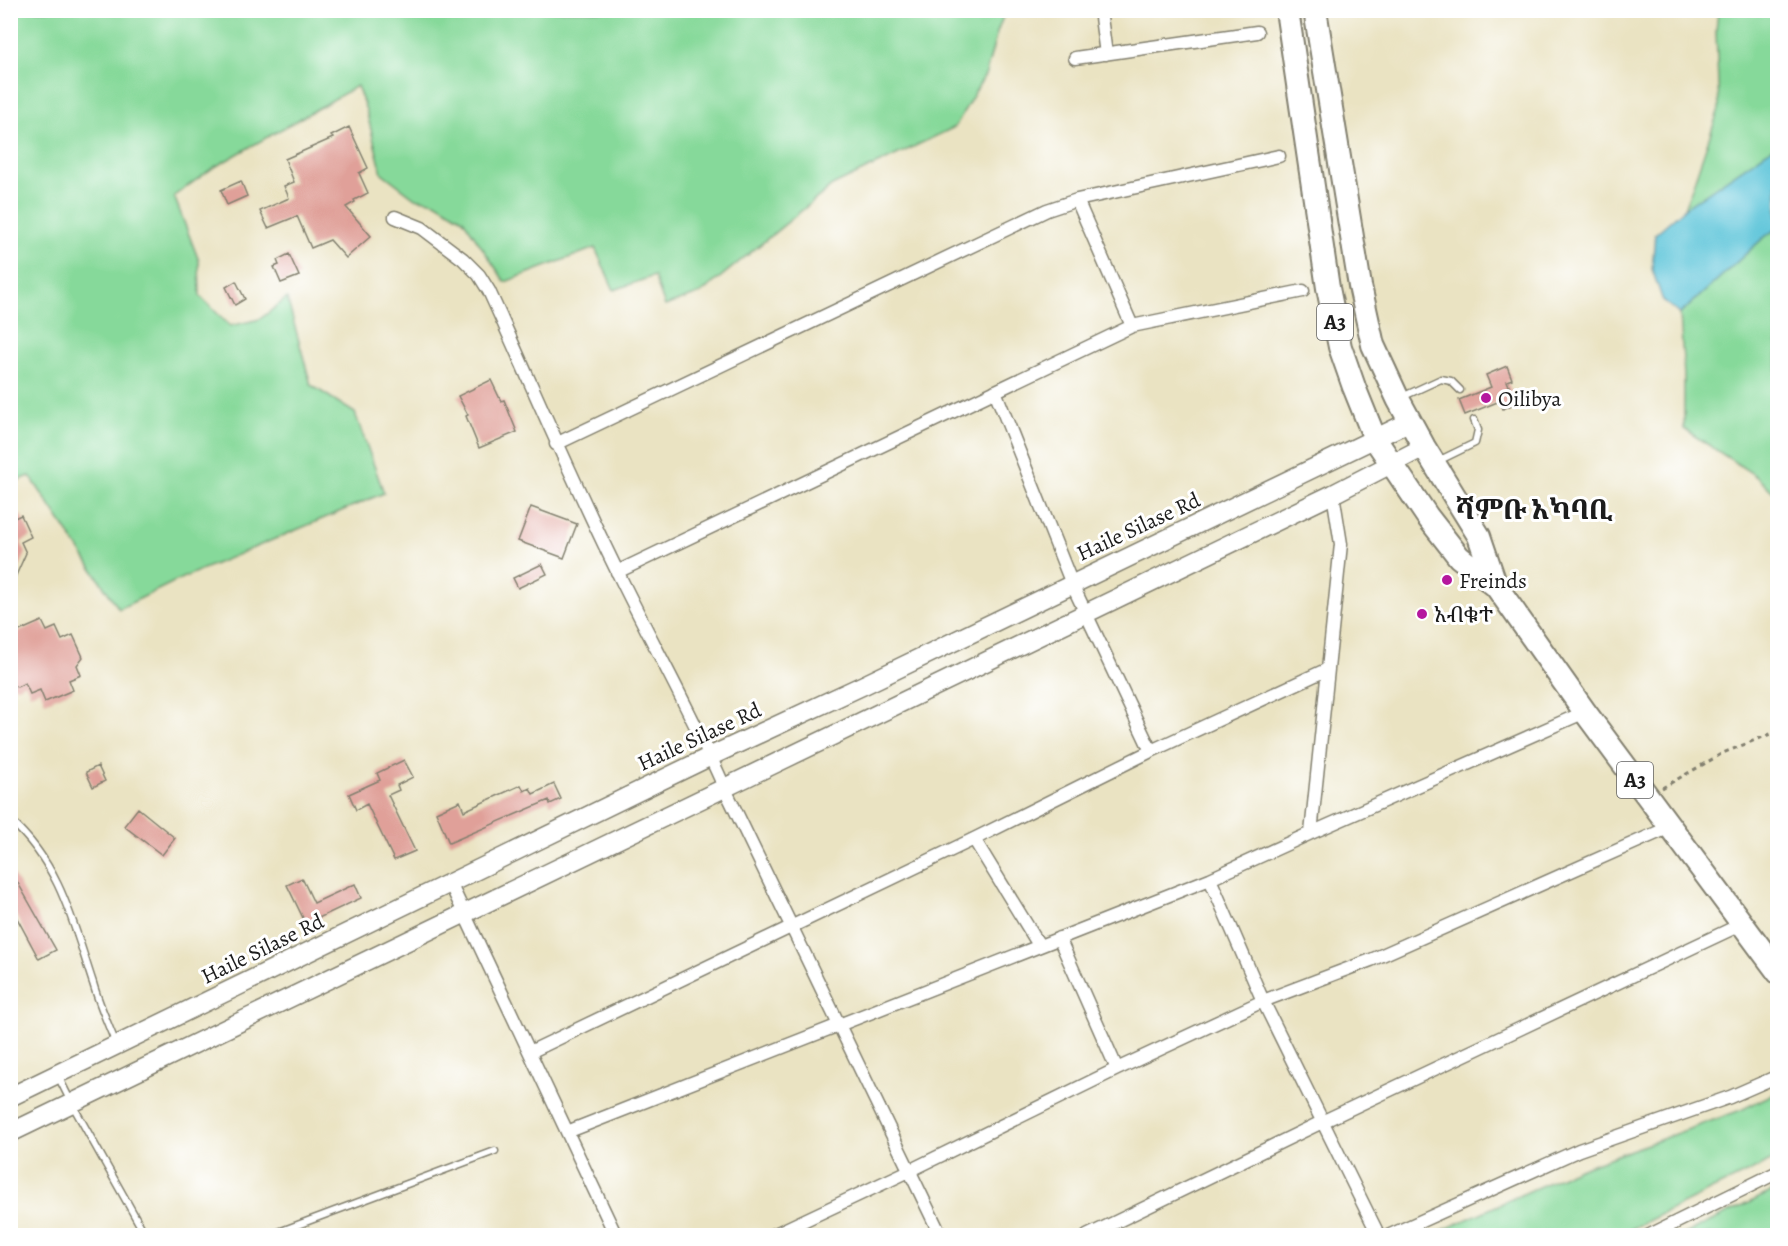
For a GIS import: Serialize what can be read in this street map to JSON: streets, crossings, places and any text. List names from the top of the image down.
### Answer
{
  "streets": {
    "highway": ["A3"],
    "main road": ["Haile Silase Rd"]
  },
  "crossings": [
    ["A3", "Haile Silase Rd"]
  ],
  "districts": ["ሻምቡ አካባቢ"],
  "places": ["Oilibya", "Freinds", "አብቁተ"]
}
